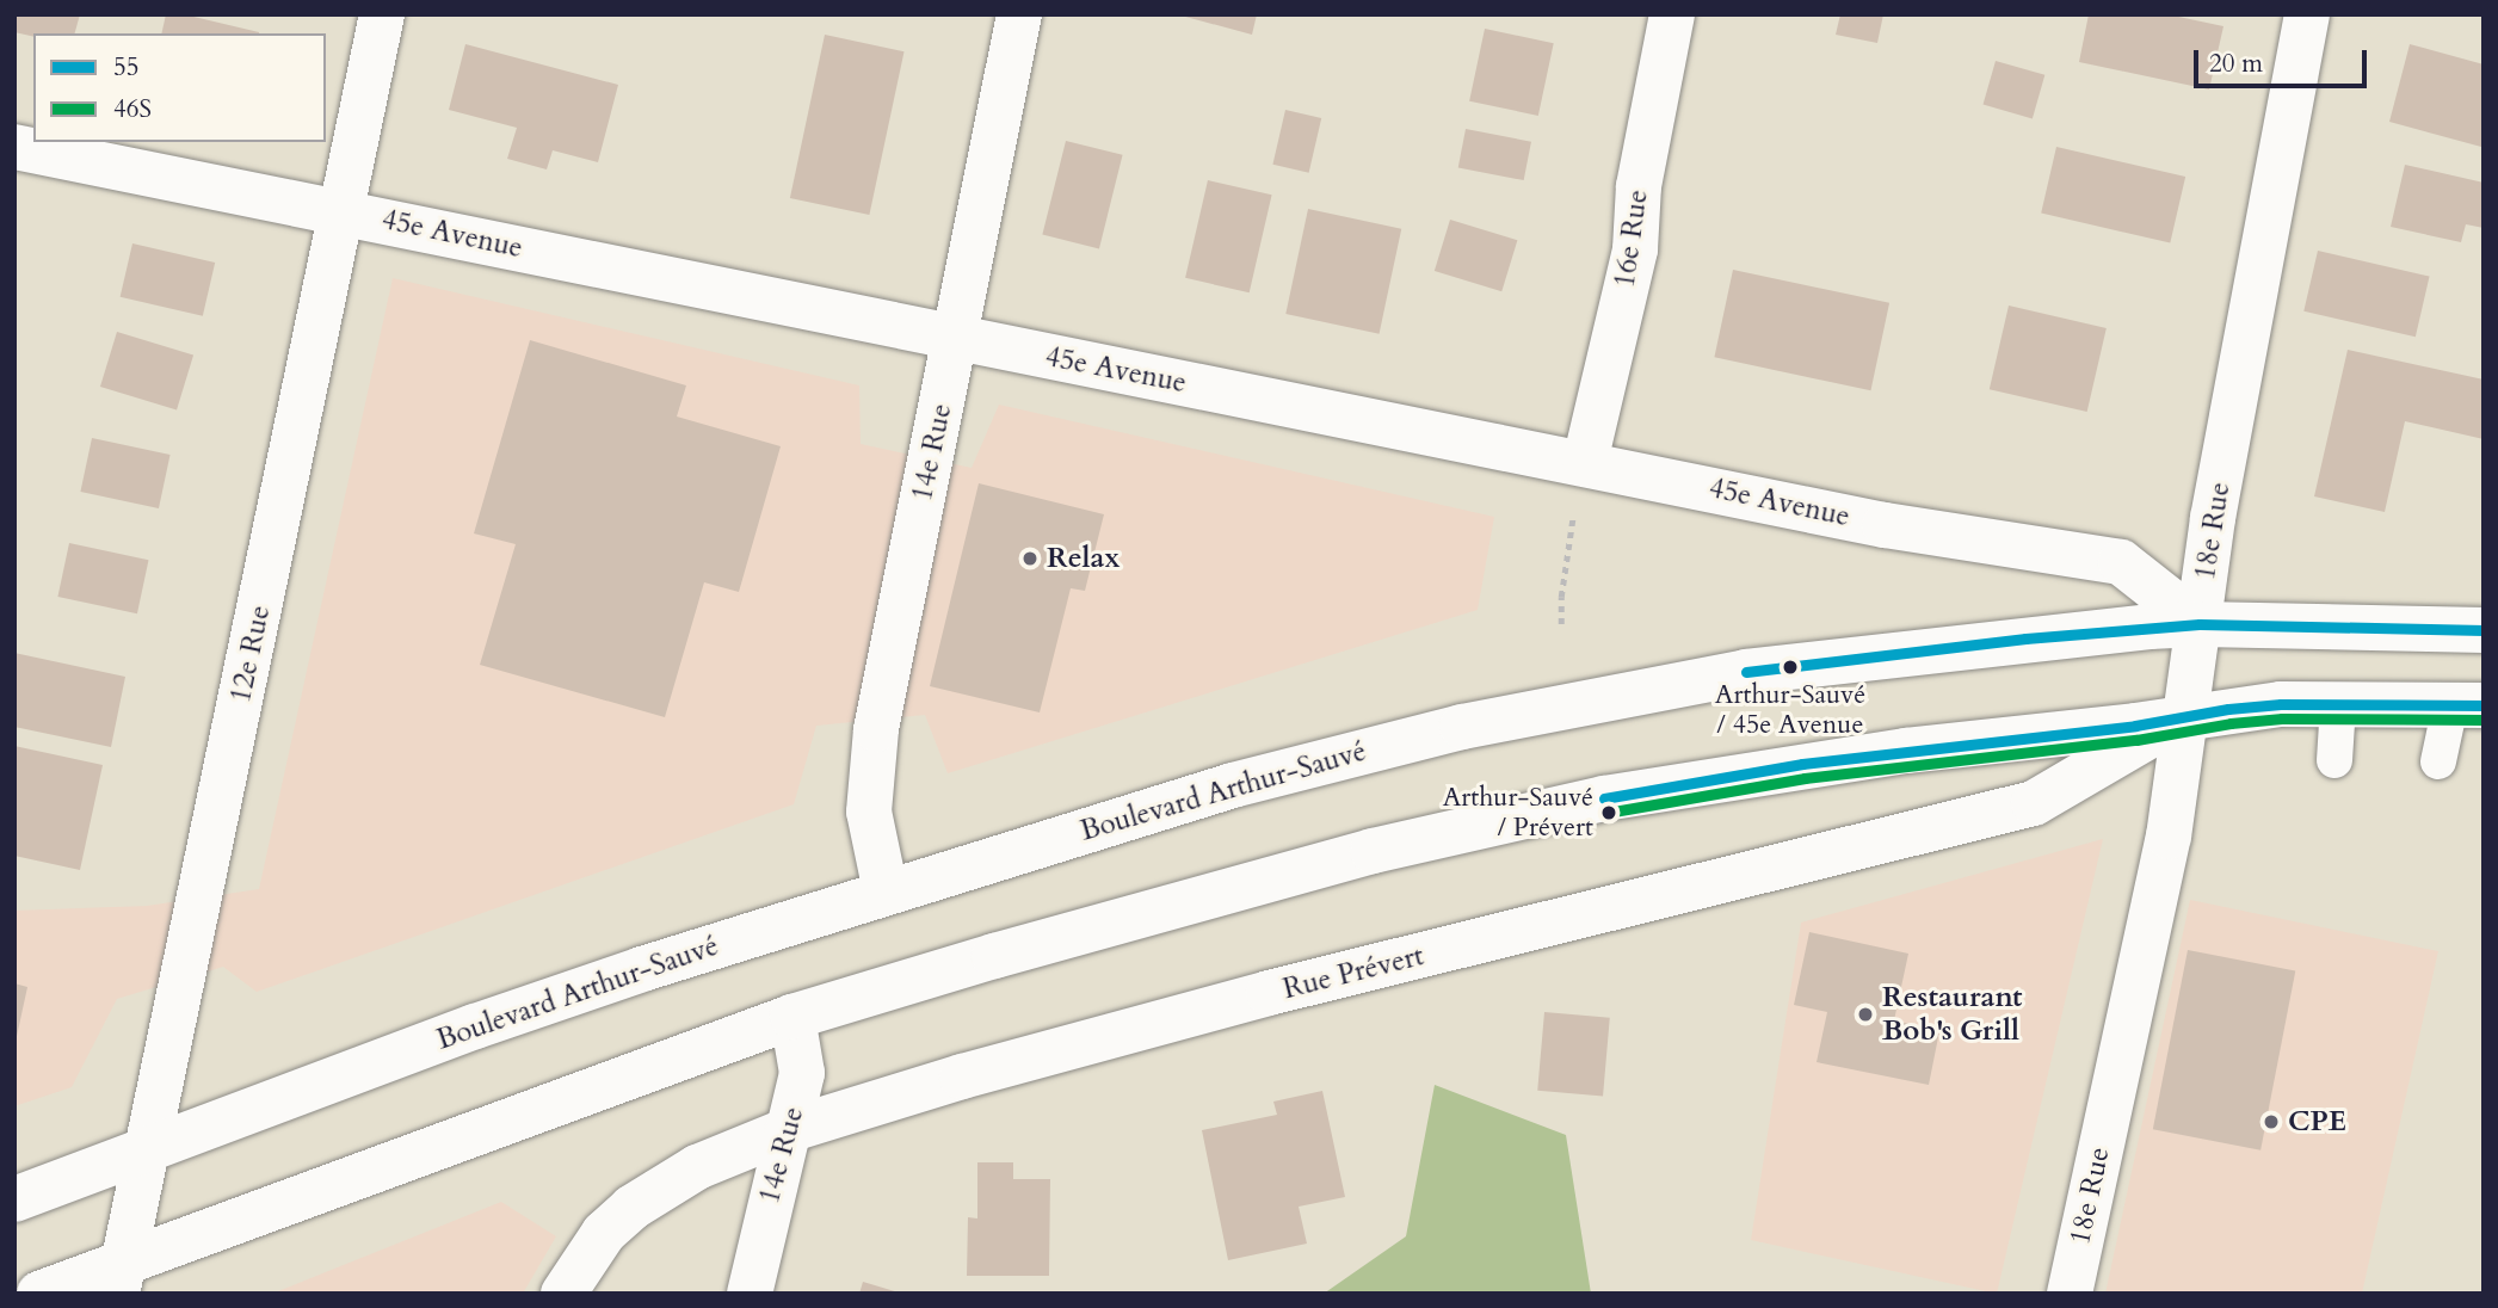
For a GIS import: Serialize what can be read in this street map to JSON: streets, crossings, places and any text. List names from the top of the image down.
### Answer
{
  "streets": {
    "street": [
      "45e Avenue",
      "16e Rue",
      "14e Rue",
      "18e Rue",
      "12e Rue",
      "Boulevard Arthur-Sauvé",
      "Rue Prévert"
    ]
  },
  "crossings": [
    ["45e Avenue", "16e Rue"],
    ["45e Avenue", "14e Rue"],
    ["45e Avenue", "18e Rue"],
    ["45e Avenue", "12e Rue"],
    ["45e Avenue", "Boulevard Arthur-Sauvé"],
    ["14e Rue", "Boulevard Arthur-Sauvé"],
    ["14e Rue", "Rue Prévert"],
    ["18e Rue", "Boulevard Arthur-Sauvé"],
    ["18e Rue", "Rue Prévert"],
    ["12e Rue", "Boulevard Arthur-Sauvé"]
  ],
  "places": [
    "Relax",
    "Arthur-Sauvé / 45e Avenue",
    "Arthur-Sauvé / Prévert",
    "Restaurant Bob's Grill",
    "CPE"
  ],
  "lines": ["transit line 55", "transit line 46S"],
  "legend": ["55", "46S"],
  "scale_bar": "20 m"
}
